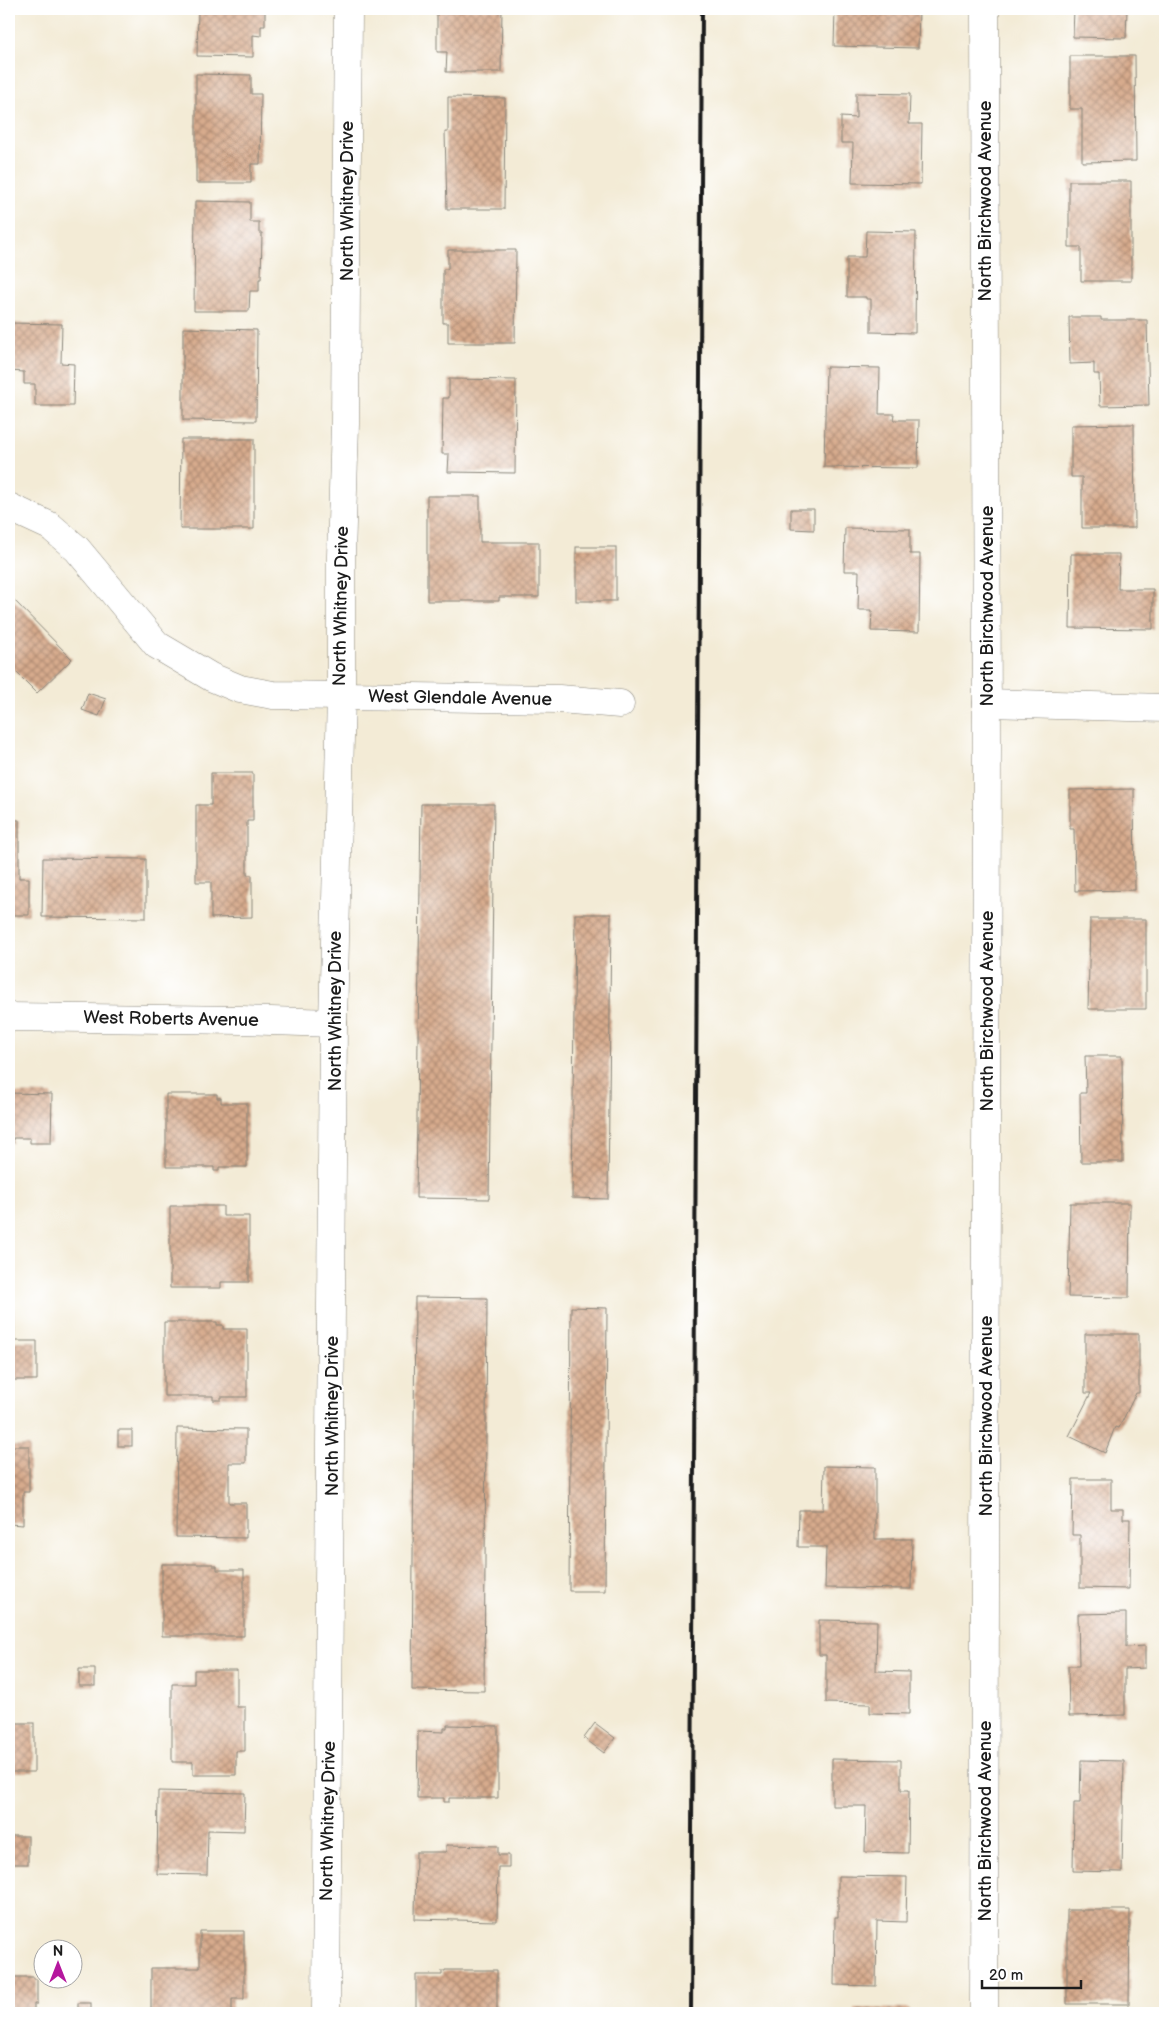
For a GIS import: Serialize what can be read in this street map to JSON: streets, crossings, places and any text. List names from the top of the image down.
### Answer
{
  "streets": {
    "street": [
      "North Whitney Drive",
      "North Birchwood Avenue",
      "West Glendale Avenue",
      "West Roberts Avenue"
    ]
  },
  "crossings": [
    ["North Whitney Drive", "West Glendale Avenue"],
    ["North Whitney Drive", "West Roberts Avenue"]
  ],
  "scale_bar": "20 m",
  "north": "top"
}
